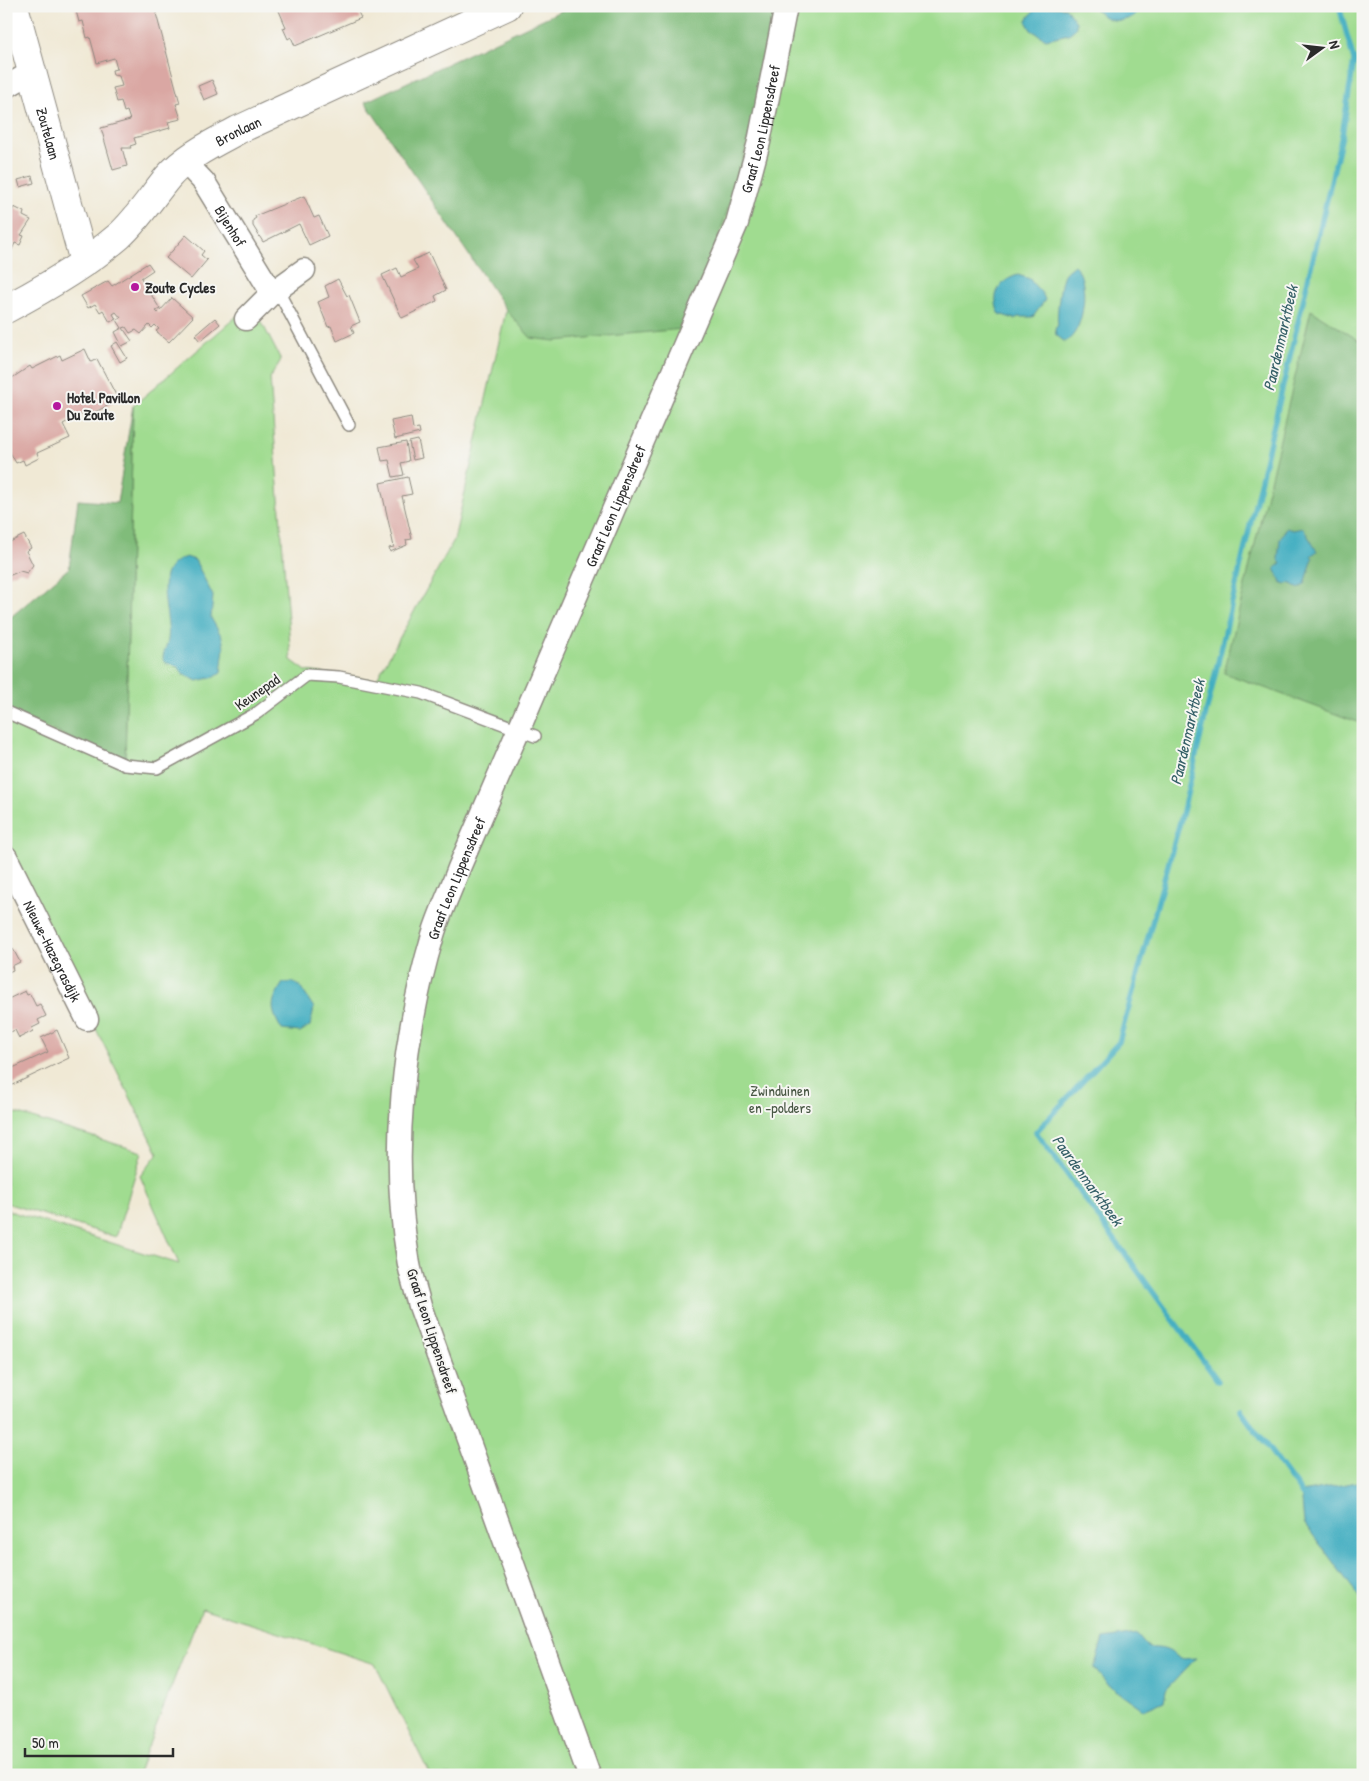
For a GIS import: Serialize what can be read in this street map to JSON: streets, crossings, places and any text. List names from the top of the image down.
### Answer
{
  "streets": {
    "street": [
      "Graaf Leon Lippensdreef",
      "Bronlaan",
      "Zoutelaan",
      "Bijenhof",
      "Nieuwe-Hazegrasdijk"
    ],
    "lane": ["Keunepad"]
  },
  "crossings": [
    ["Graaf Leon Lippensdreef", "Keunepad"],
    ["Bronlaan", "Zoutelaan"],
    ["Bronlaan", "Bijenhof"]
  ],
  "water": ["Paardenmarktbeek"],
  "parks": ["Zwinduinen en -polders"],
  "places": ["Zoute Cycles", "Hotel Pavillon Du Zoute"],
  "scale_bar": "50 m",
  "north": "right"
}
